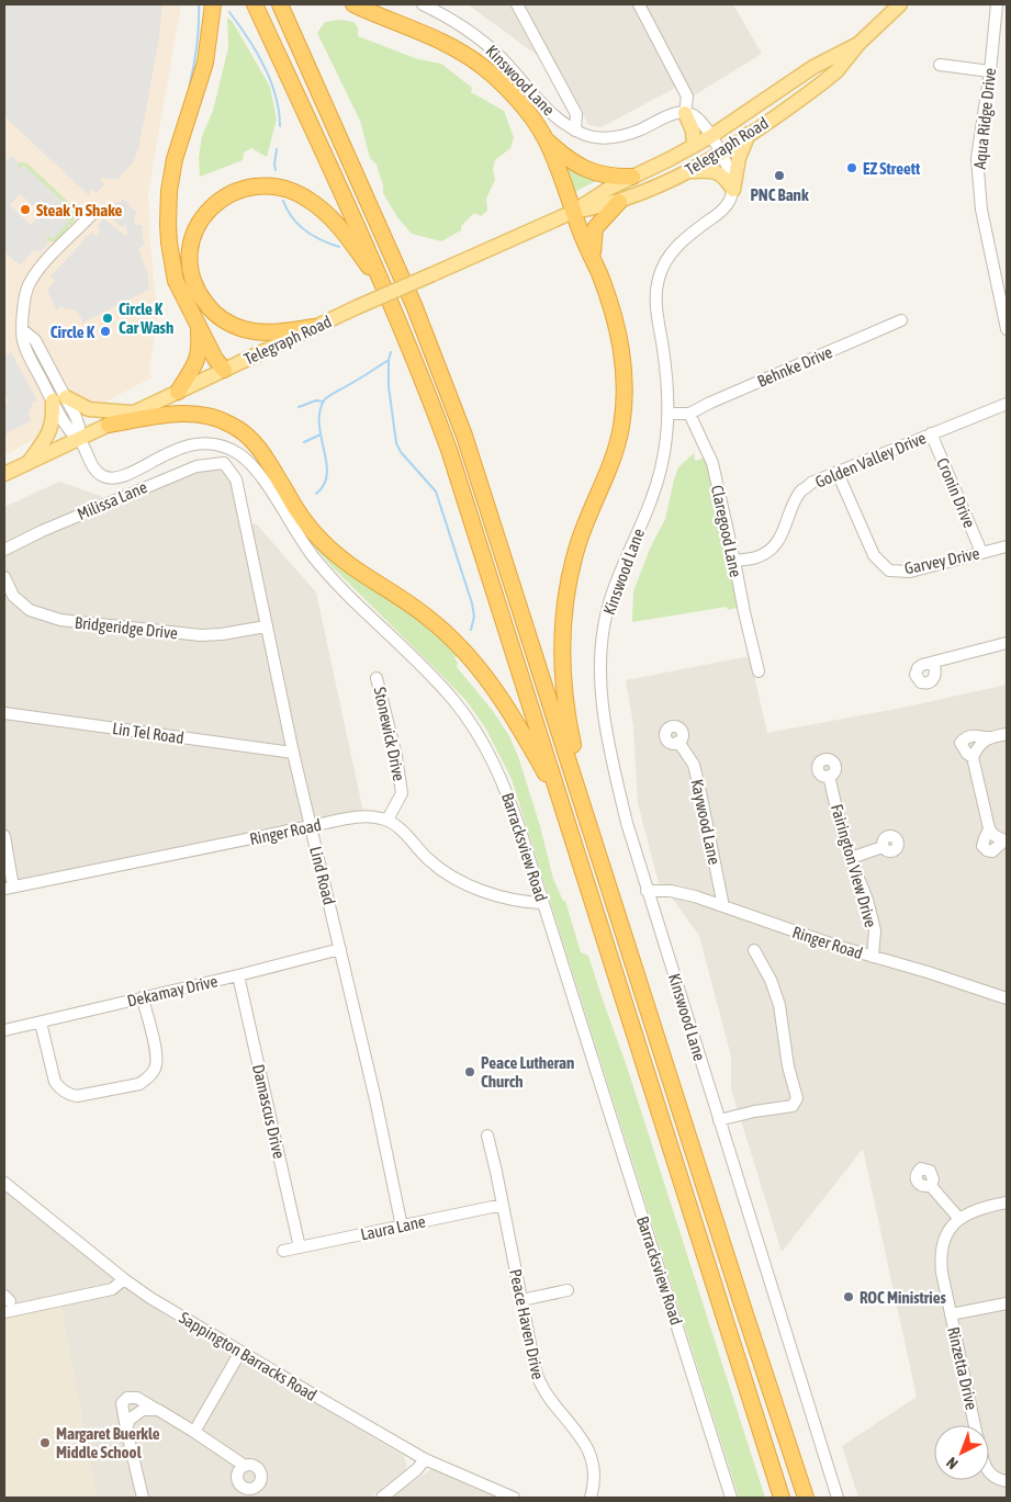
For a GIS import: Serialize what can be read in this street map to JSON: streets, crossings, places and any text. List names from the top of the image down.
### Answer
{
  "streets": {
    "main road": ["Telegraph Road"],
    "street": [
      "Kinswood Lane",
      "Aqua Ridge Drive",
      "Behnke Drive",
      "Golden Valley Drive",
      "Cronin Drive",
      "Milissa Lane",
      "Claregood Lane",
      "Garvey Drive",
      "Bridgeridge Drive",
      "Lin Tel Road",
      "Stonewick Drive",
      "Kaywood Lane",
      "Ringer Road",
      "Barracksview Road",
      "Fairington View Drive",
      "Lind Road",
      "Dekamay Drive",
      "Damascus Drive",
      "Laura Lane",
      "Peace Haven Drive",
      "Sappington Barracks Road",
      "Rinzetta Drive"
    ]
  },
  "crossings": [
    ["Kinswood Lane", "Ringer Road"],
    ["Telegraph Road", "Barracksview Road"],
    ["Behnke Drive", "Claregood Lane"],
    ["Golden Valley Drive", "Cronin Drive"],
    ["Golden Valley Drive", "Claregood Lane"],
    ["Golden Valley Drive", "Garvey Drive"],
    ["Cronin Drive", "Garvey Drive"],
    ["Milissa Lane", "Lind Road"],
    ["Bridgeridge Drive", "Lind Road"],
    ["Lin Tel Road", "Lind Road"],
    ["Stonewick Drive", "Ringer Road"],
    ["Kaywood Lane", "Ringer Road"],
    ["Ringer Road", "Fairington View Drive"],
    ["Ringer Road", "Lind Road"],
    ["Lind Road", "Dekamay Drive"],
    ["Lind Road", "Laura Lane"],
    ["Dekamay Drive", "Damascus Drive"],
    ["Damascus Drive", "Laura Lane"],
    ["Laura Lane", "Peace Haven Drive"]
  ],
  "places": [
    "EZ Streett",
    "PNC Bank",
    "Steak 'n Shake",
    "Circle K Car Wash",
    "Circle K",
    "Peace Lutheran Church",
    "ROC Ministries",
    "Margaret Buerkle Middle School"
  ],
  "north": "bottom left"
}
